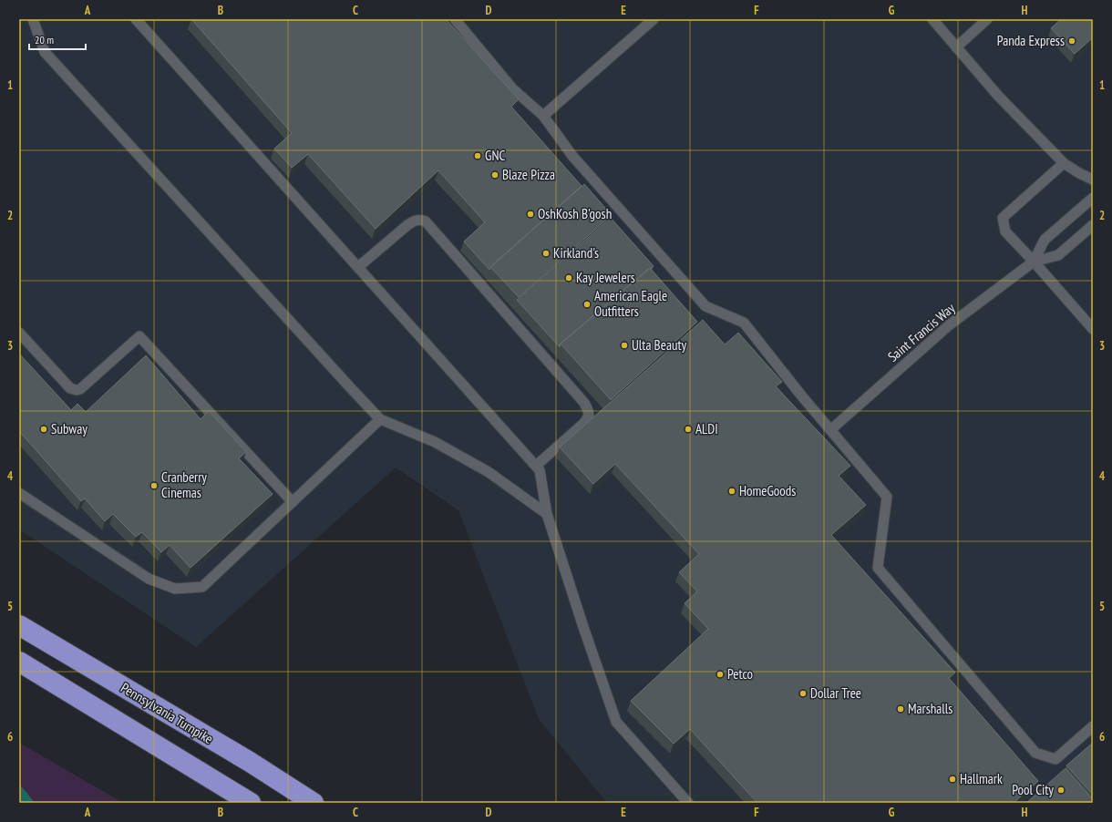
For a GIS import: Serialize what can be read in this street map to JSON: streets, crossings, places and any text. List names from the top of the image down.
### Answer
{
  "streets": {
    "highway": ["Pennsylvania Turnpike"],
    "lane": ["Saint Francis Way"]
  },
  "places": [
    "Panda Express",
    "GNC",
    "Blaze Pizza",
    "OshKosh B'gosh",
    "Kirkland's",
    "Kay Jewelers",
    "American Eagle Outfitters",
    "Ulta Beauty",
    "Subway",
    "ALDI",
    "Cranberry Cinemas",
    "HomeGoods",
    "Petco",
    "Dollar Tree",
    "Marshalls",
    "Hallmark",
    "Pool City"
  ],
  "scale_bar": "20 m",
  "grid": {
    "columns": [
      "A",
      "B",
      "C",
      "D",
      "E",
      "F",
      "G",
      "H"
    ],
    "rows": [
      "1",
      "2",
      "3",
      "4",
      "5",
      "6"
    ]
  }
}
